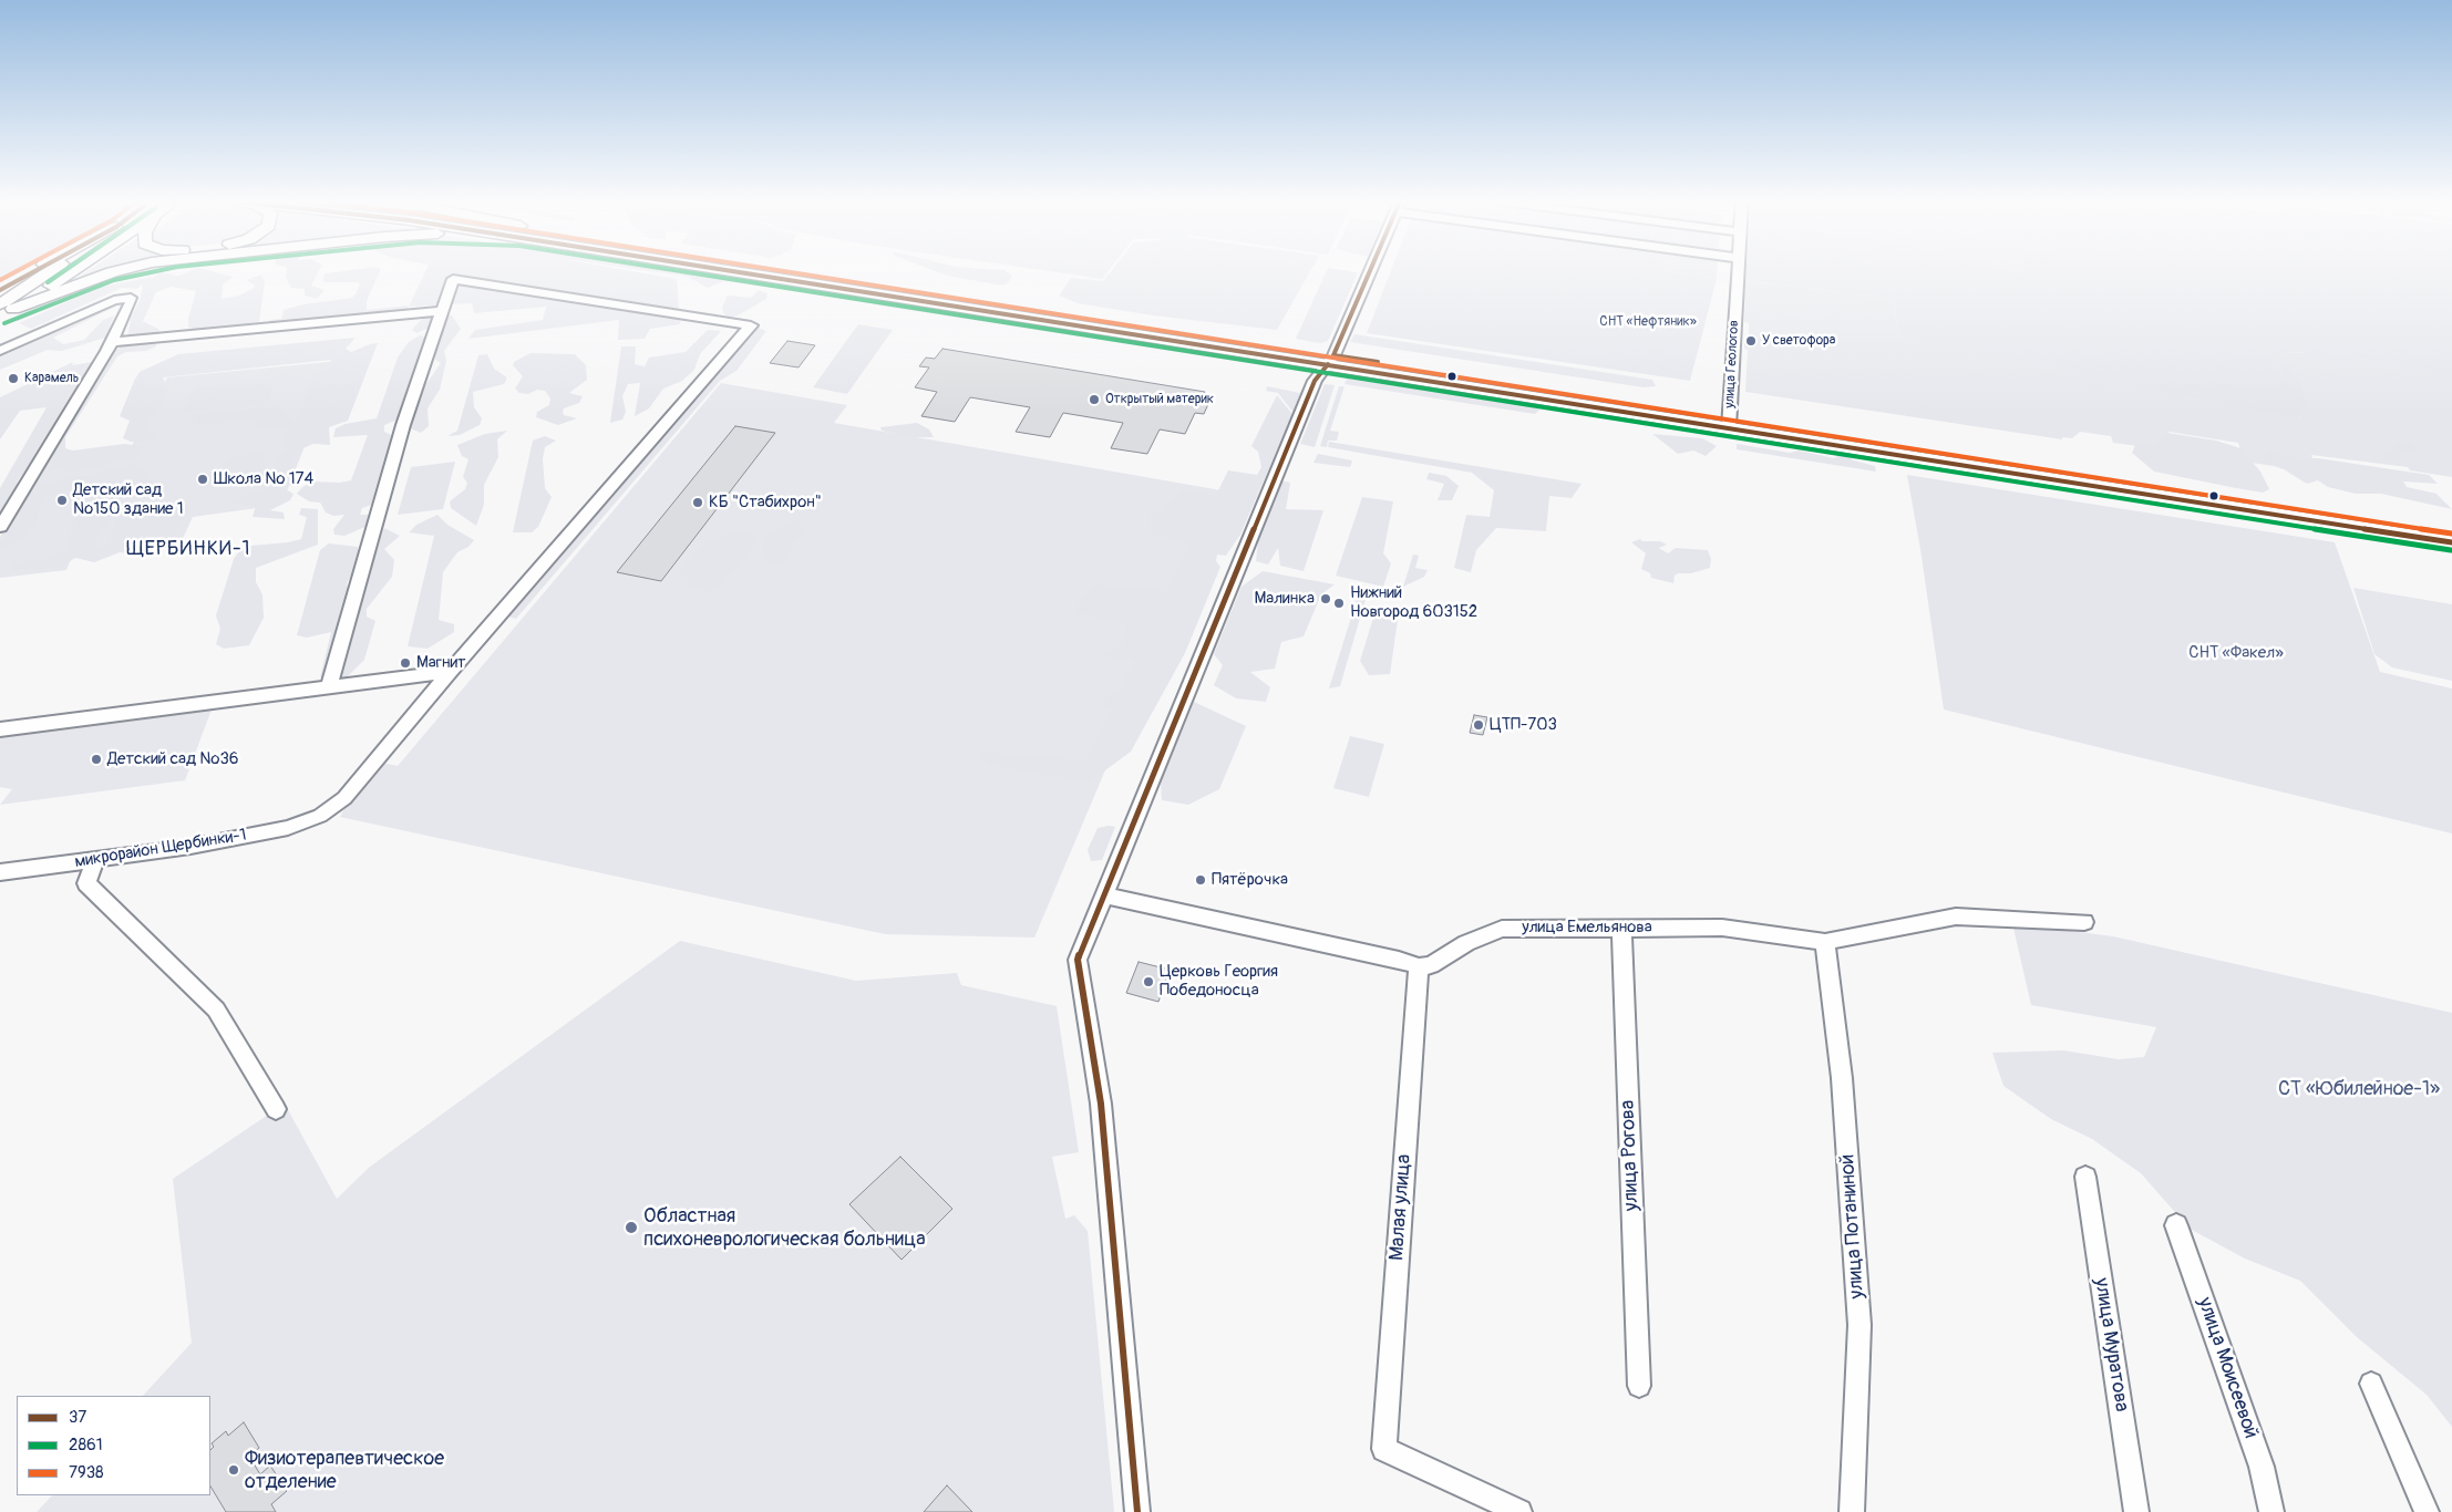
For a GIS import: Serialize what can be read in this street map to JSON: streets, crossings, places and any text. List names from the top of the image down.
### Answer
{
  "streets": {
    "street": [
      "улица Геологов",
      "микрорайон Щербинки-1",
      "улица Емельянова",
      "улица Рогова",
      "Малая улица",
      "улица Потаниной",
      "улица Муратова",
      "улица Моисеевой"
    ]
  },
  "crossings": [
    ["улица Емельянова", "улица Рогова"],
    ["улица Емельянова", "Малая улица"],
    ["улица Емельянова", "улица Потаниной"]
  ],
  "districts": ["ЩЕРБИНКИ-1"],
  "parks": ["СНТ «Нефтяник»", "СНТ «Факел»", "СТ «Юбилейное-1»"],
  "places": [
    "У светофора",
    "Карамель",
    "Открытый материк",
    "Школа № 174",
    "Детский сад №150 здание 1",
    "КБ \"Стабихрон\"",
    "Малинка",
    "Нижний Новгород 603152",
    "Магнит",
    "ЦТП-703",
    "Детский сад №36",
    "Пятёрочка",
    "Церковь Георгия Победоносца",
    "Областная психоневрологическая больница",
    "Физиотерапевтическое отделение"
  ],
  "lines": ["transit line 37", "transit line 2861", "transit line 7938"],
  "legend": ["37", "2861", "7938"]
}
